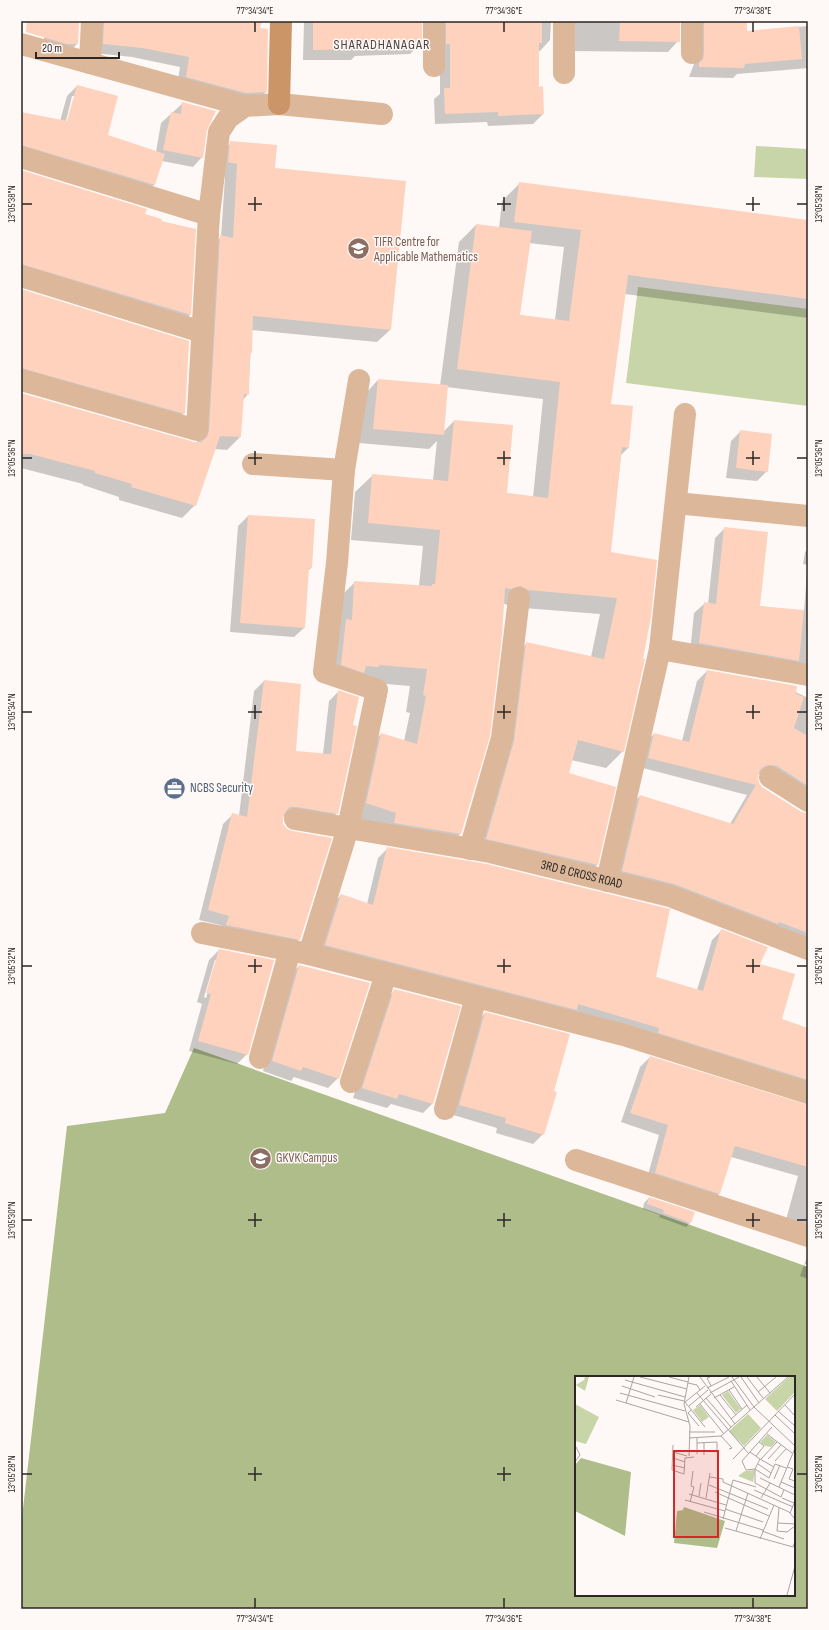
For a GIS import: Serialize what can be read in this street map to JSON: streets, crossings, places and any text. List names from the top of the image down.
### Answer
{
  "streets": {
    "street": ["3RD B CROSS ROAD"]
  },
  "districts": ["SHARADHANAGAR"],
  "places": {
    "school or university": ["TIFR Centre for Applicable Mathematics", "GKVK Campus"],
    "office": ["NCBS Security"]
  },
  "scale_bar": "20 m",
  "coordinates": [
    "77°34'34\"E",
    "77°34'36\"E",
    "77°34'38\"E",
    "13°05'38\"N",
    "13°05'36\"N",
    "13°05'34\"N",
    "13°05'32\"N",
    "13°05'30\"N",
    "13°05'28\"N"
  ]
}
